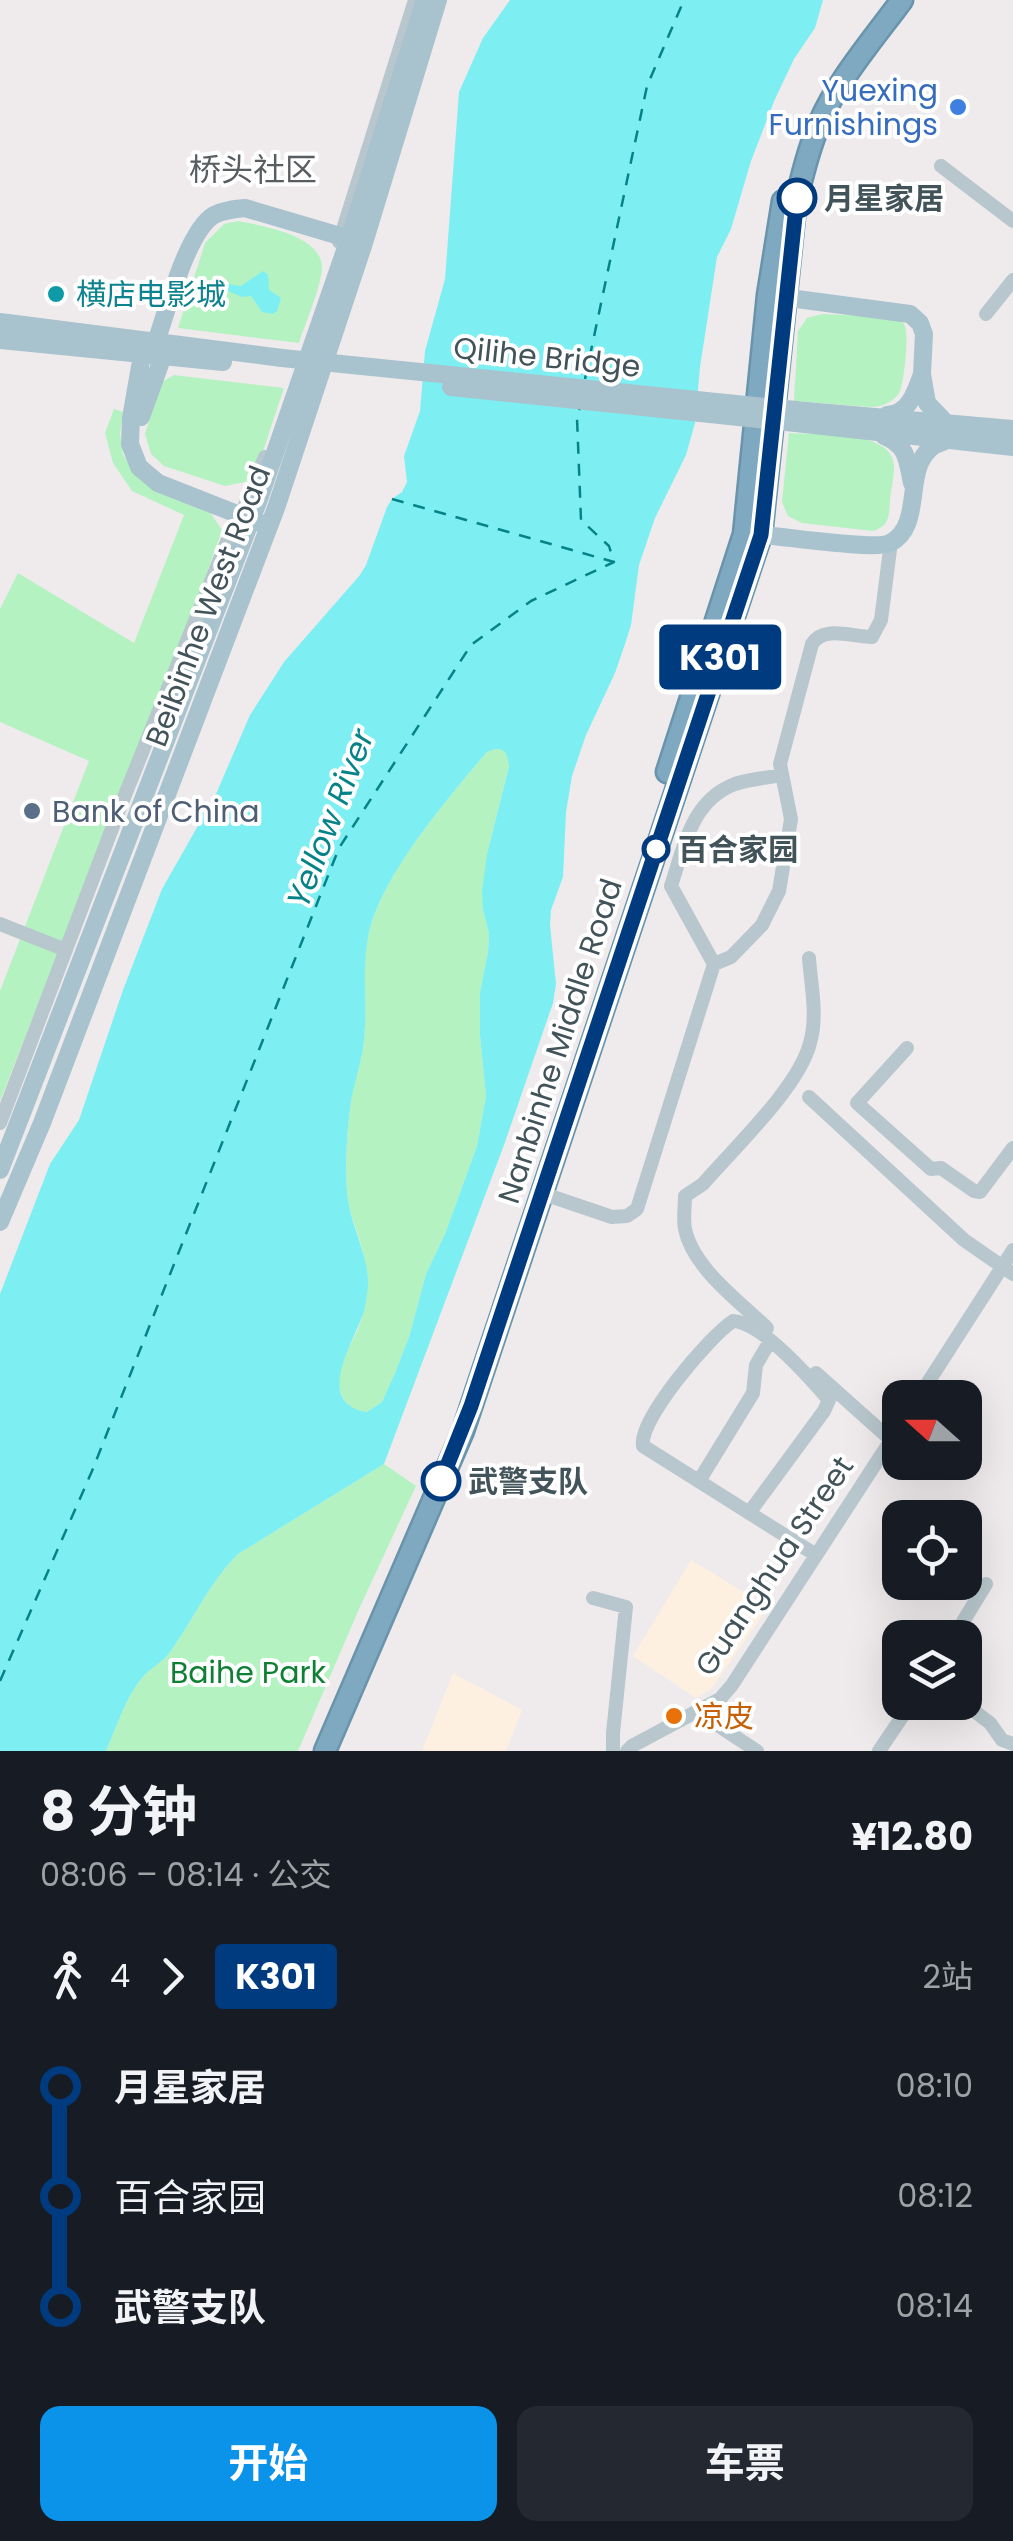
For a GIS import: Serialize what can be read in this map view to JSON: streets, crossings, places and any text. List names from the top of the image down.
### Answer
{
  "streets": {
    "highway": ["Nanbinhe Middle Road"],
    "main road": ["Qilihe Bridge", "Beibinhe West Road"],
    "street": ["Guanghua Street"]
  },
  "districts": ["桥头社区"],
  "water": ["Yellow River"],
  "parks": ["Baihe Park"],
  "places": [
    "Yuexing Furnishings",
    "月星家居",
    "横店电影城",
    "Bank of China",
    "百合家园",
    "武警支队",
    "凉皮"
  ],
  "lines": ["bus line K301"],
  "north": "left",
  "page": {
    "on_map": "K301",
    "heading": ["8 分钟", "08:06 – 08:14 · 公交", "¥12.80"],
    "legs": ["4", "K301", "2站"],
    "list": [
      {
        "name": "月星家居",
        "value": "08:10"
      },
      {
        "name": "百合家园",
        "value": "08:12"
      },
      {
        "name": "武警支队",
        "value": "08:14"
      }
    ],
    "buttons": ["开始", "车票"]
  }
}
